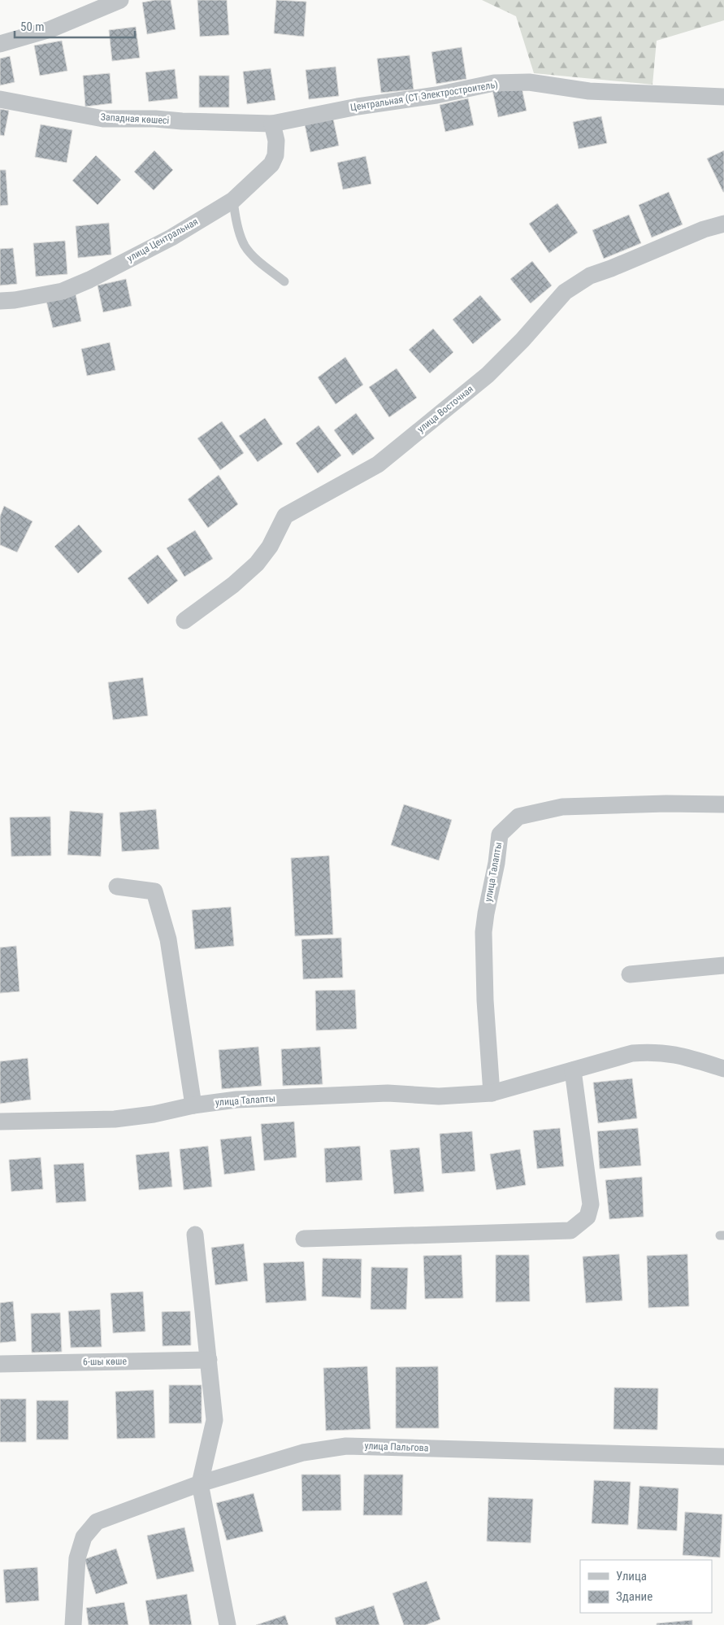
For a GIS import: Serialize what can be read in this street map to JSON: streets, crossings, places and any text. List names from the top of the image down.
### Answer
{
  "streets": {
    "street": [
      "Центральная (СТ Электростроитель)",
      "Западная көшесі",
      "улица Центральная",
      "улица Восточная",
      "улица Талапты",
      "6-шы көше",
      "улица Пальгова"
    ]
  },
  "crossings": [
    ["Центральная (СТ Электростроитель)", "Западная көшесі"],
    ["Центральная (СТ Электростроитель)", "улица Центральная"],
    ["Западная көшесі", "улица Центральная"]
  ],
  "legend": ["Улица", "Здание"],
  "scale_bar": "50 m"
}
